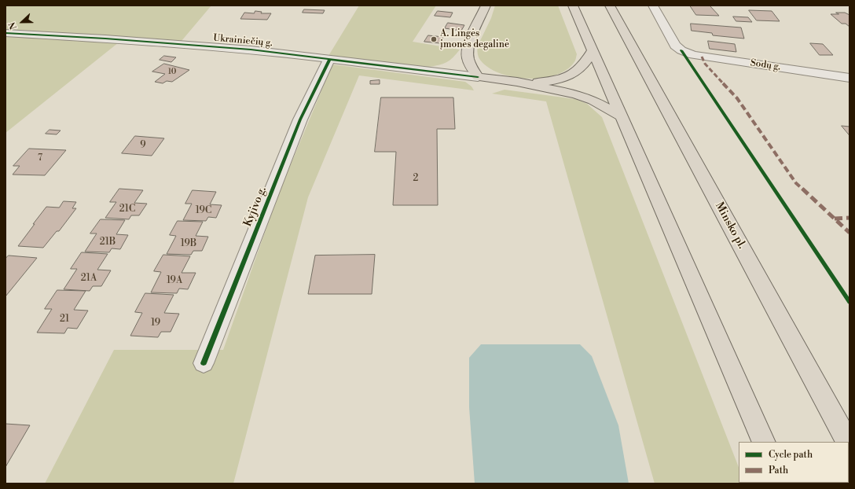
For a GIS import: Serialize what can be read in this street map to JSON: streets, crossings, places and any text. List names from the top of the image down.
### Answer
{
  "streets": {
    "highway": ["Minsko pl."],
    "street": ["Ukrainiečių g.", "Sodų g.", "Kyjivo g."]
  },
  "crossings": [
    ["Ukrainiečių g.", "Kyjivo g."]
  ],
  "places": ["A. Lingės įmonės degalinė"],
  "house_numbers": [
    "10",
    "9",
    "7",
    "2",
    "21C",
    "19C",
    "21B",
    "19B",
    "21A",
    "19A",
    "21",
    "19"
  ],
  "legend": ["Cycle path", "Path"],
  "north": "left"
}
